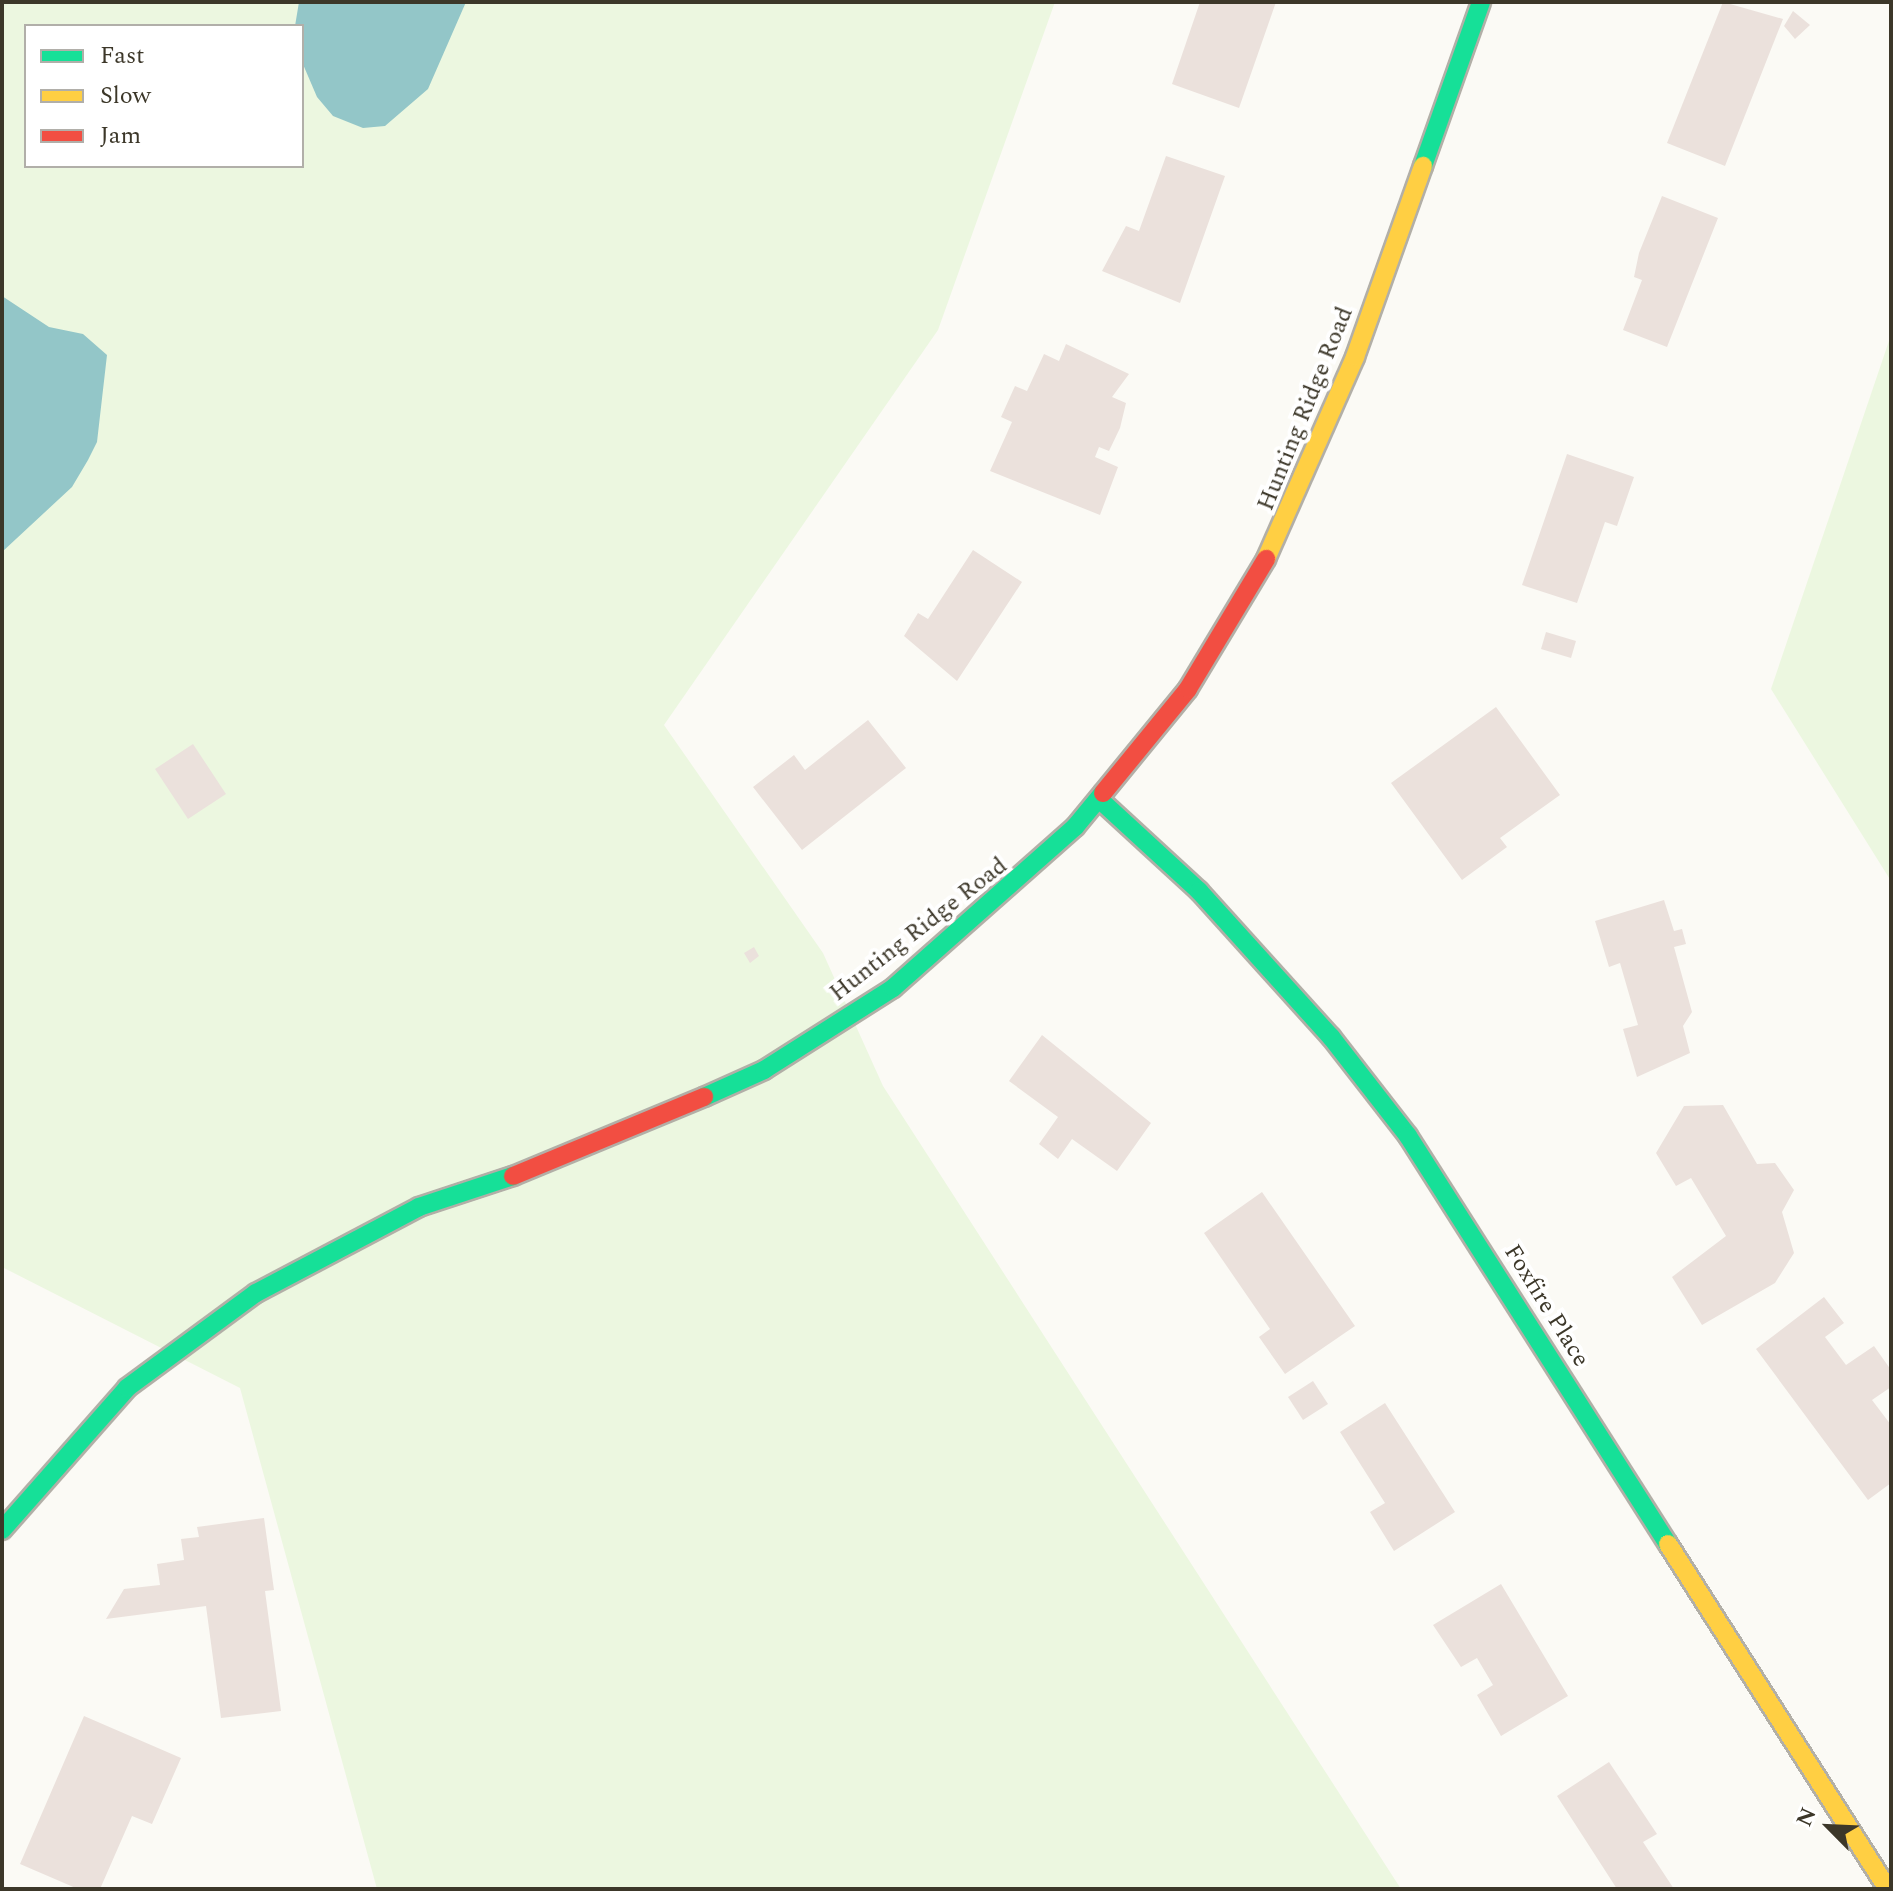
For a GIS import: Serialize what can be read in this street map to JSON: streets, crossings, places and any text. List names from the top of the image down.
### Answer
{
  "streets": {
    "street": ["Hunting Ridge Road", "Foxfire Place"]
  },
  "crossings": [
    ["Hunting Ridge Road", "Foxfire Place"]
  ],
  "legend": ["Fast", "Slow", "Jam"],
  "north": "top left"
}
